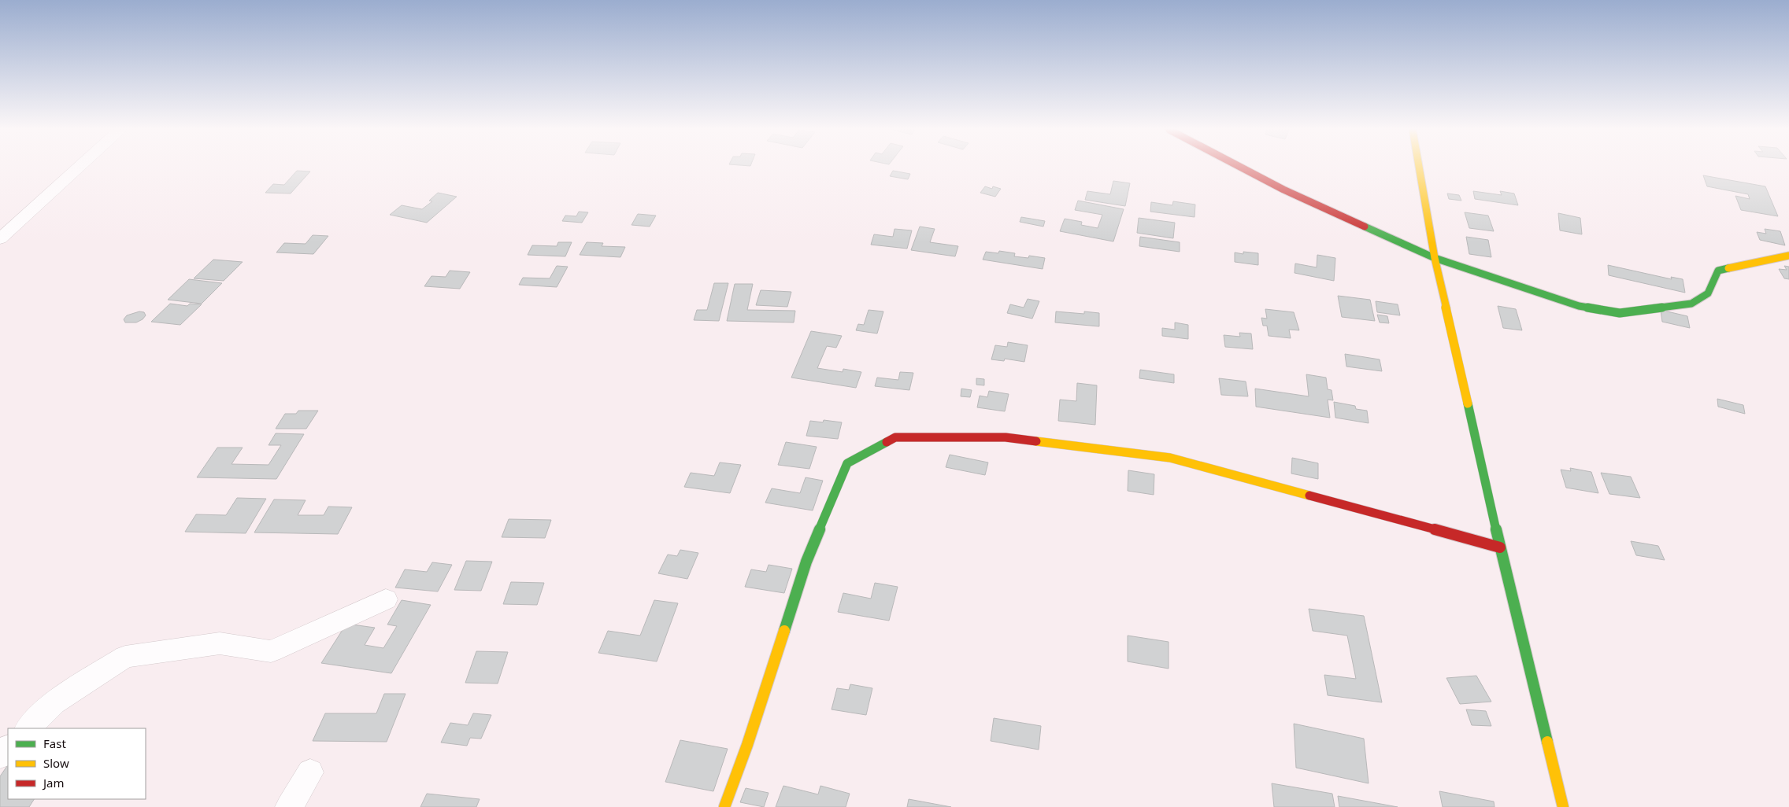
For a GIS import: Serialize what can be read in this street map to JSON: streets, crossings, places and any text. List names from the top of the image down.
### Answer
{
  "legend": ["Fast", "Slow", "Jam"]
}
